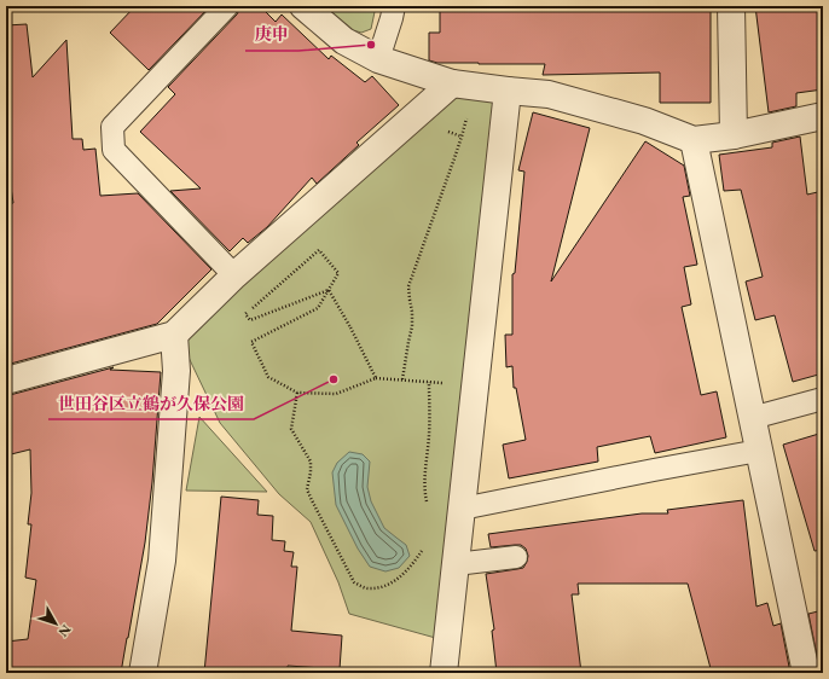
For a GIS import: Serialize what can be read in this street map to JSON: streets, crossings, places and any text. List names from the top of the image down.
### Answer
{
  "places": ["庚申", "世田谷区立鶴が久保公園"],
  "north": "bottom right"
}
